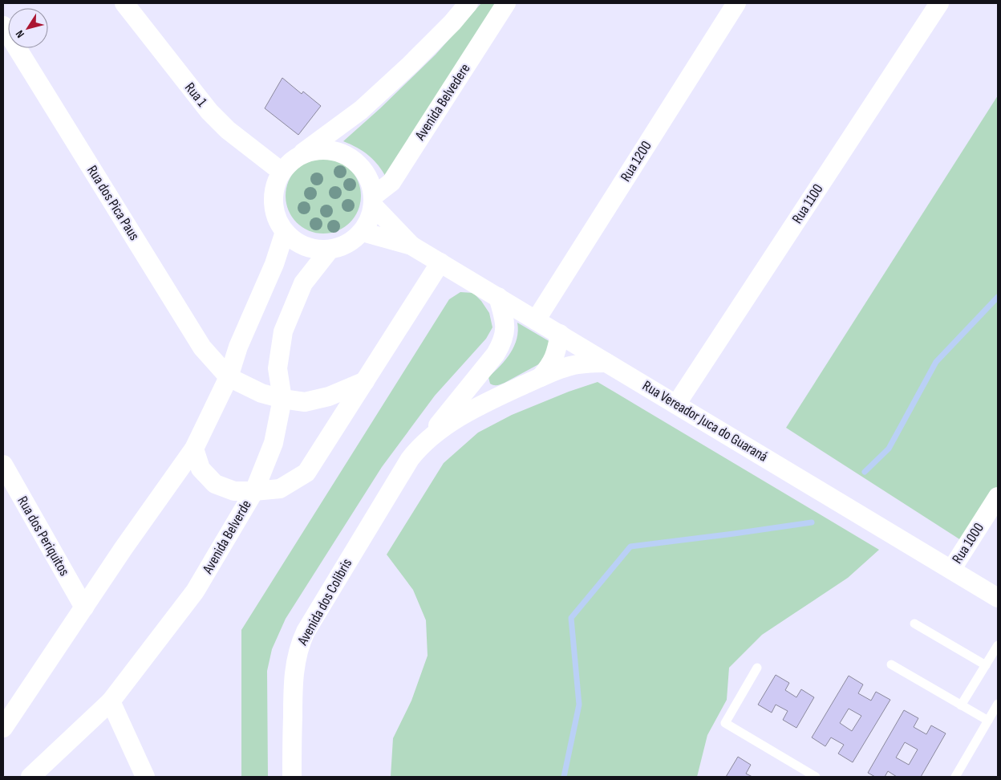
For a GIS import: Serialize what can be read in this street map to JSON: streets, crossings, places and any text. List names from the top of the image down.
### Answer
{
  "streets": {
    "street": [
      "Rua 1",
      "Avenida Belvedere",
      "Rua 1200",
      "Rua dos Pica Paus",
      "Rua 1100",
      "Rua Vereador Juca do Guaraná",
      "Rua dos Periquitos",
      "Avenida Belverde",
      "Rua 1000",
      "Avenida dos Colibris"
    ]
  },
  "crossings": [
    ["Rua 1", "Avenida Belvedere"],
    ["Rua 1", "Rua Vereador Juca do Guaraná"],
    ["Rua 1", "Avenida Belverde"],
    ["Avenida Belvedere", "Rua Vereador Juca do Guaraná"],
    ["Avenida Belvedere", "Avenida Belverde"],
    ["Rua 1200", "Rua Vereador Juca do Guaraná"],
    ["Rua 1100", "Rua Vereador Juca do Guaraná"],
    ["Rua Vereador Juca do Guaraná", "Avenida Belverde"],
    ["Rua Vereador Juca do Guaraná", "Rua 1000"],
    ["Rua Vereador Juca do Guaraná", "Avenida dos Colibris"]
  ],
  "north": "bottom left"
}
